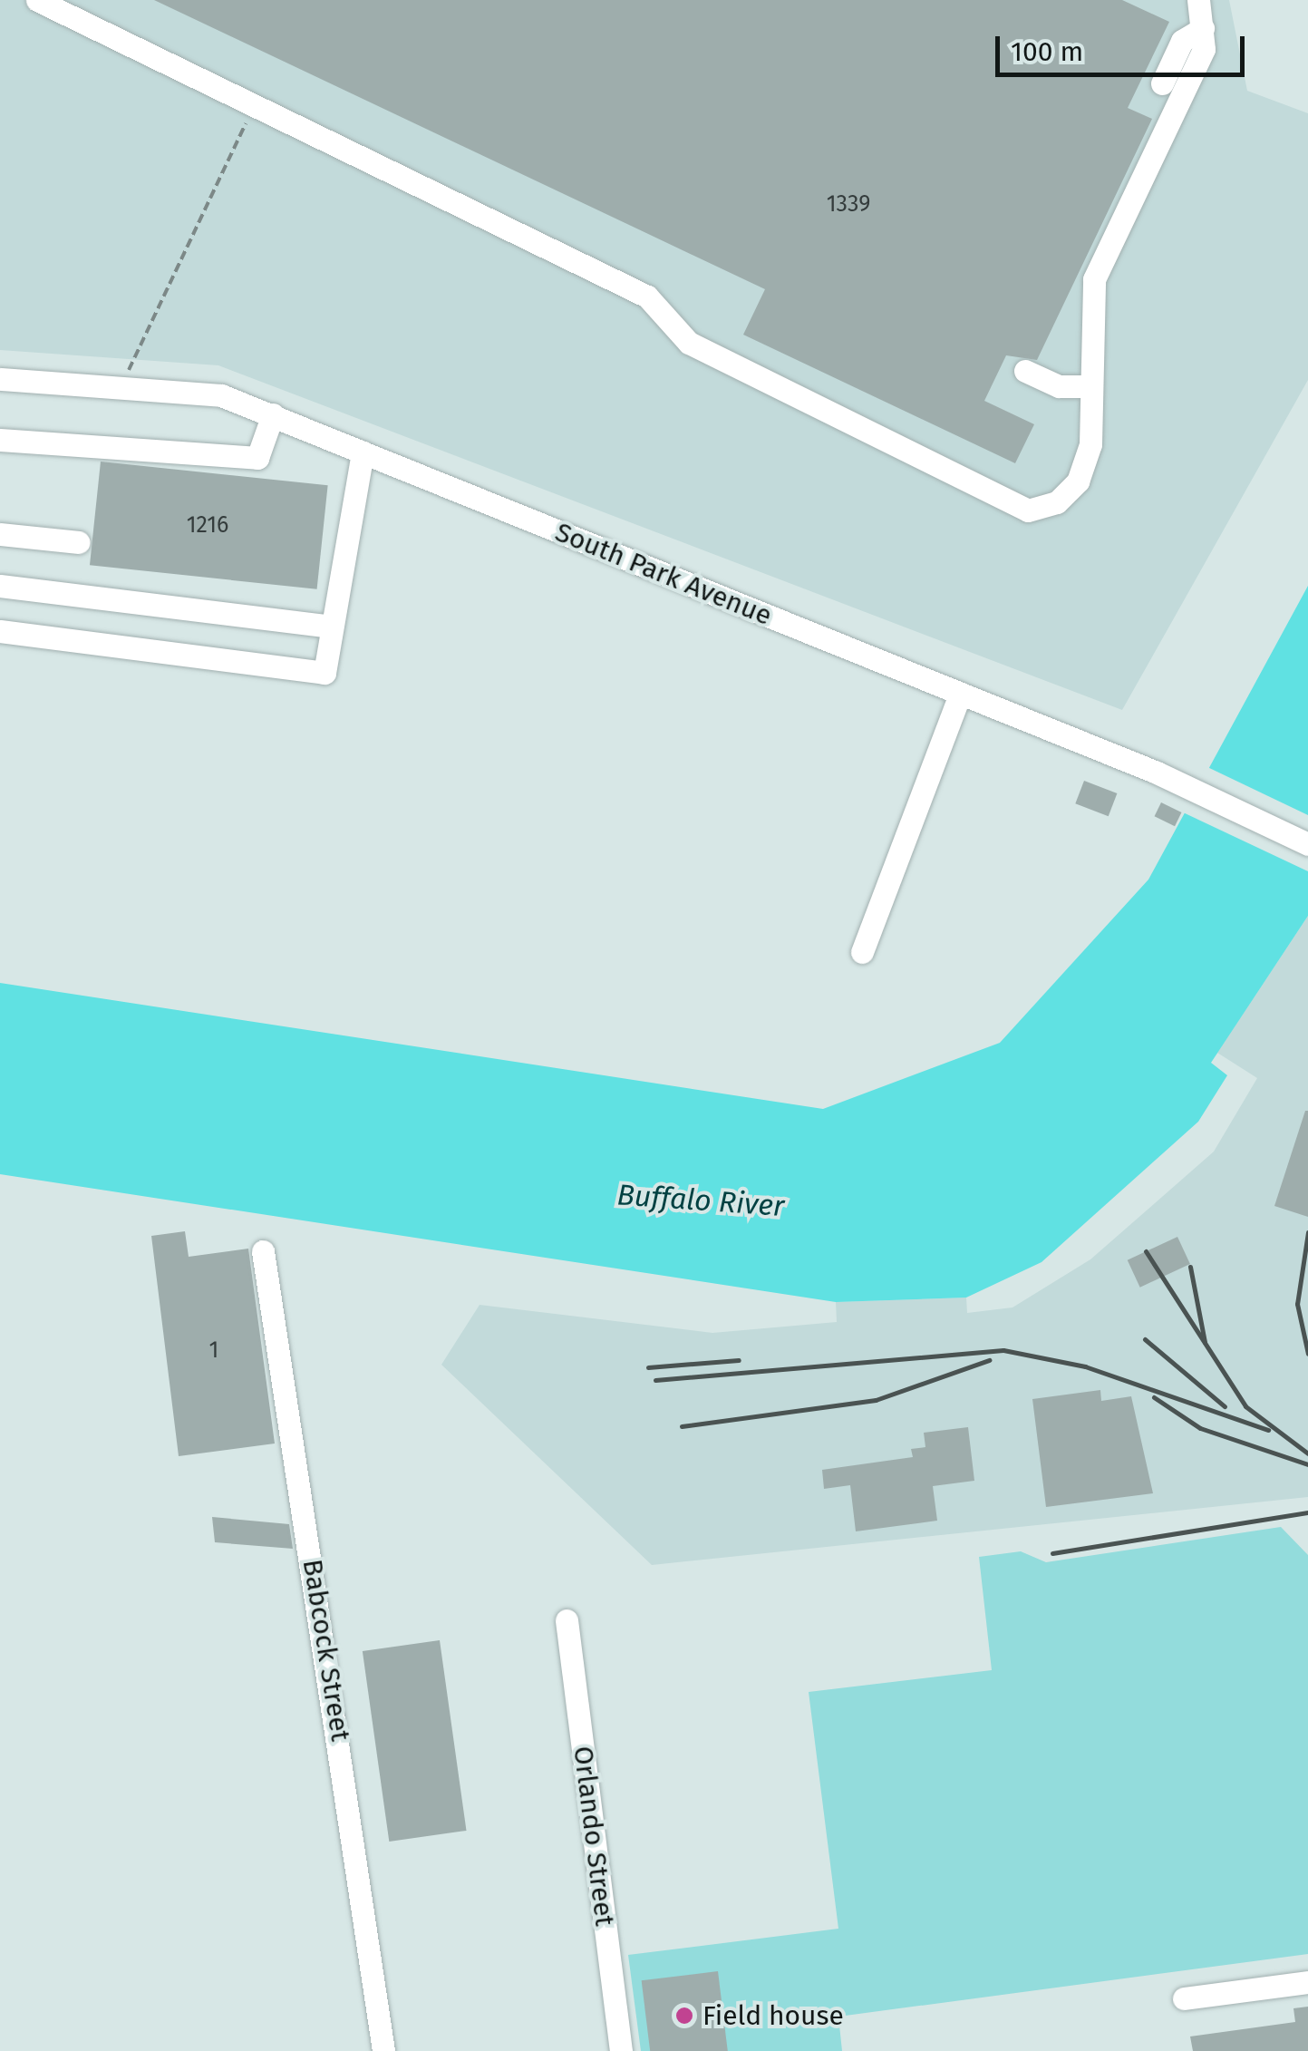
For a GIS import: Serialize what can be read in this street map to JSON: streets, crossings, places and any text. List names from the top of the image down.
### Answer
{
  "streets": {
    "street": ["South Park Avenue", "Babcock Street", "Orlando Street"]
  },
  "water": ["Buffalo River"],
  "places": ["Field house"],
  "house_numbers": ["1339", "1216", "1"],
  "scale_bar": "100 m"
}
